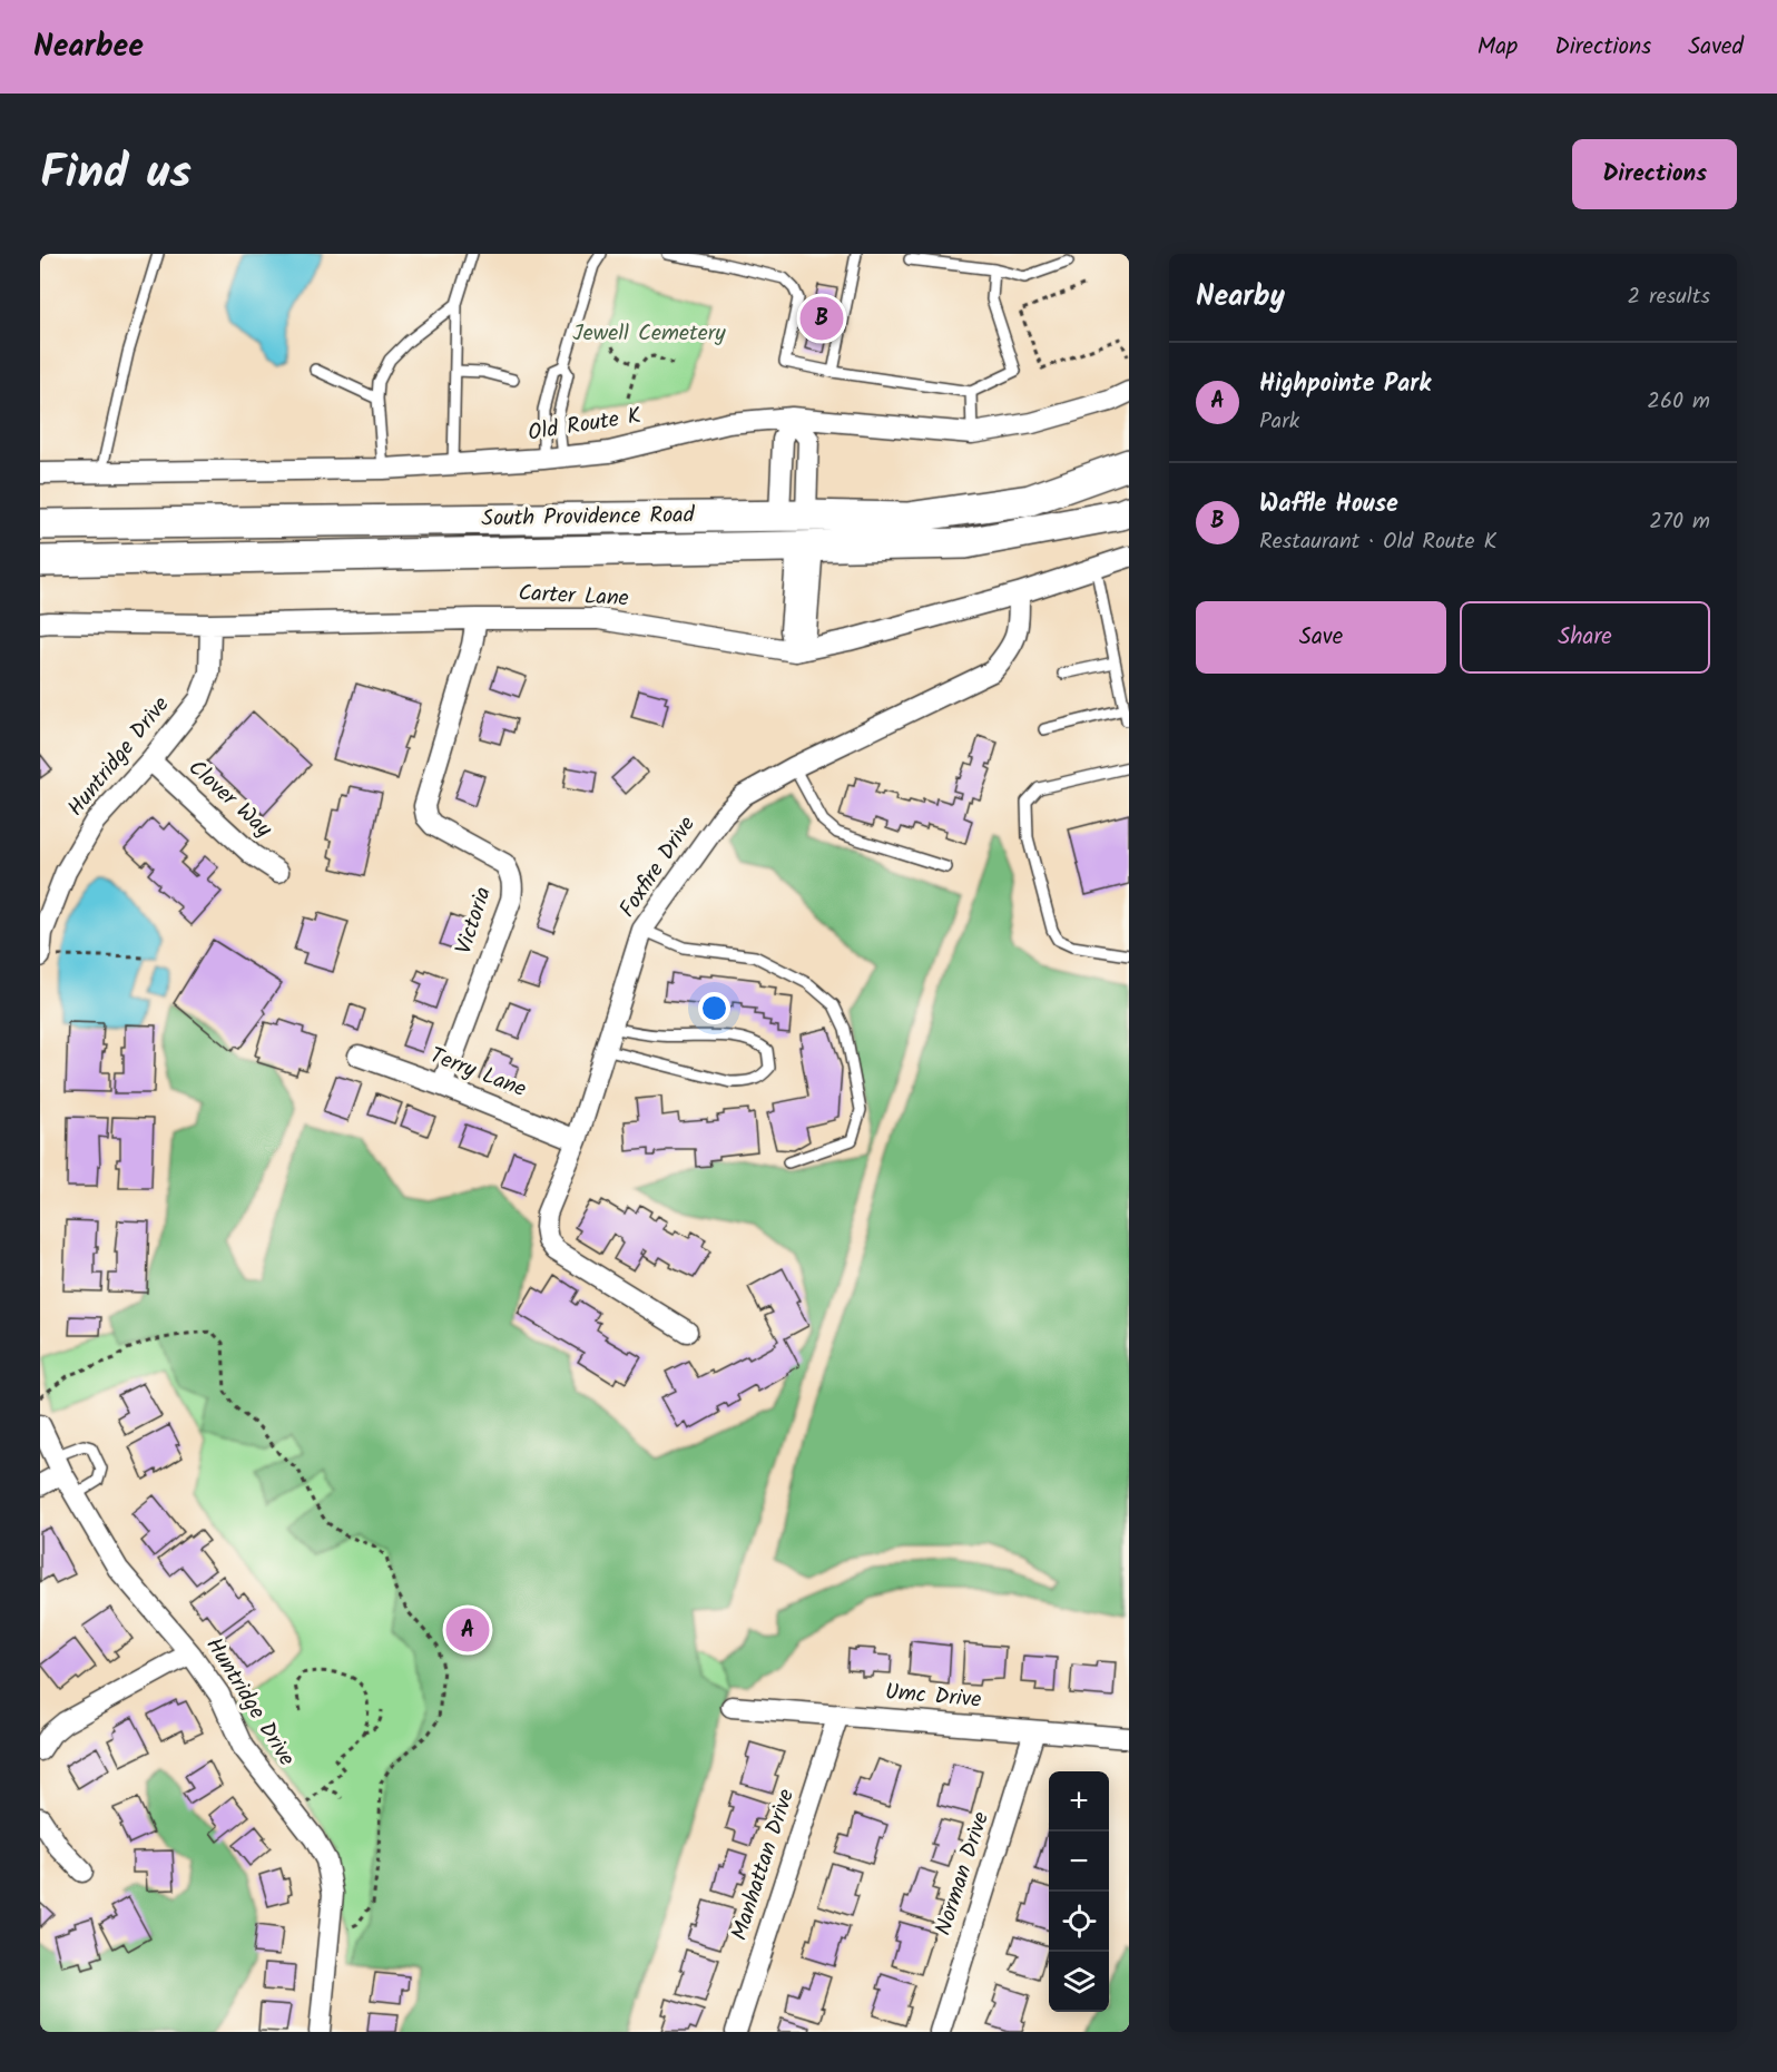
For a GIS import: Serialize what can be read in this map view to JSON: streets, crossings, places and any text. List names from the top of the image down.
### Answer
{
  "streets": {
    "main road": ["South Providence Road"],
    "street": [
      "Old Route K",
      "Carter Lane",
      "Huntridge Drive",
      "Clover Way",
      "Foxfire Drive",
      "Victoria",
      "Terry Lane",
      "Umc Drive",
      "Manhattan Drive",
      "Norman Drive"
    ]
  },
  "crossings": [
    ["Carter Lane", "Huntridge Drive"],
    ["Carter Lane", "Foxfire Drive"],
    ["Carter Lane", "Victoria"],
    ["Huntridge Drive", "Clover Way"],
    ["Foxfire Drive", "Terry Lane"],
    ["Victoria", "Terry Lane"],
    ["Umc Drive", "Manhattan Drive"],
    ["Umc Drive", "Norman Drive"]
  ],
  "parks": ["Jewell Cemetery"],
  "page": {
    "header": "Nearbee",
    "nav": ["Map", "Directions", "Saved"],
    "title": "Find us",
    "buttons": [
      "Directions",
      ["Save", "Share"]
    ],
    "heading": ["Nearby", "2 results"],
    "pins": ["B", "A"],
    "list": [
      {
        "mark": "A",
        "name": "Highpointe Park",
        "note": "Park",
        "value": "260 m"
      },
      {
        "mark": "B",
        "name": "Waffle House",
        "note": "Restaurant · Old Route K",
        "value": "270 m"
      }
    ],
    "map_buttons": ["+", "−"]
  }
}
